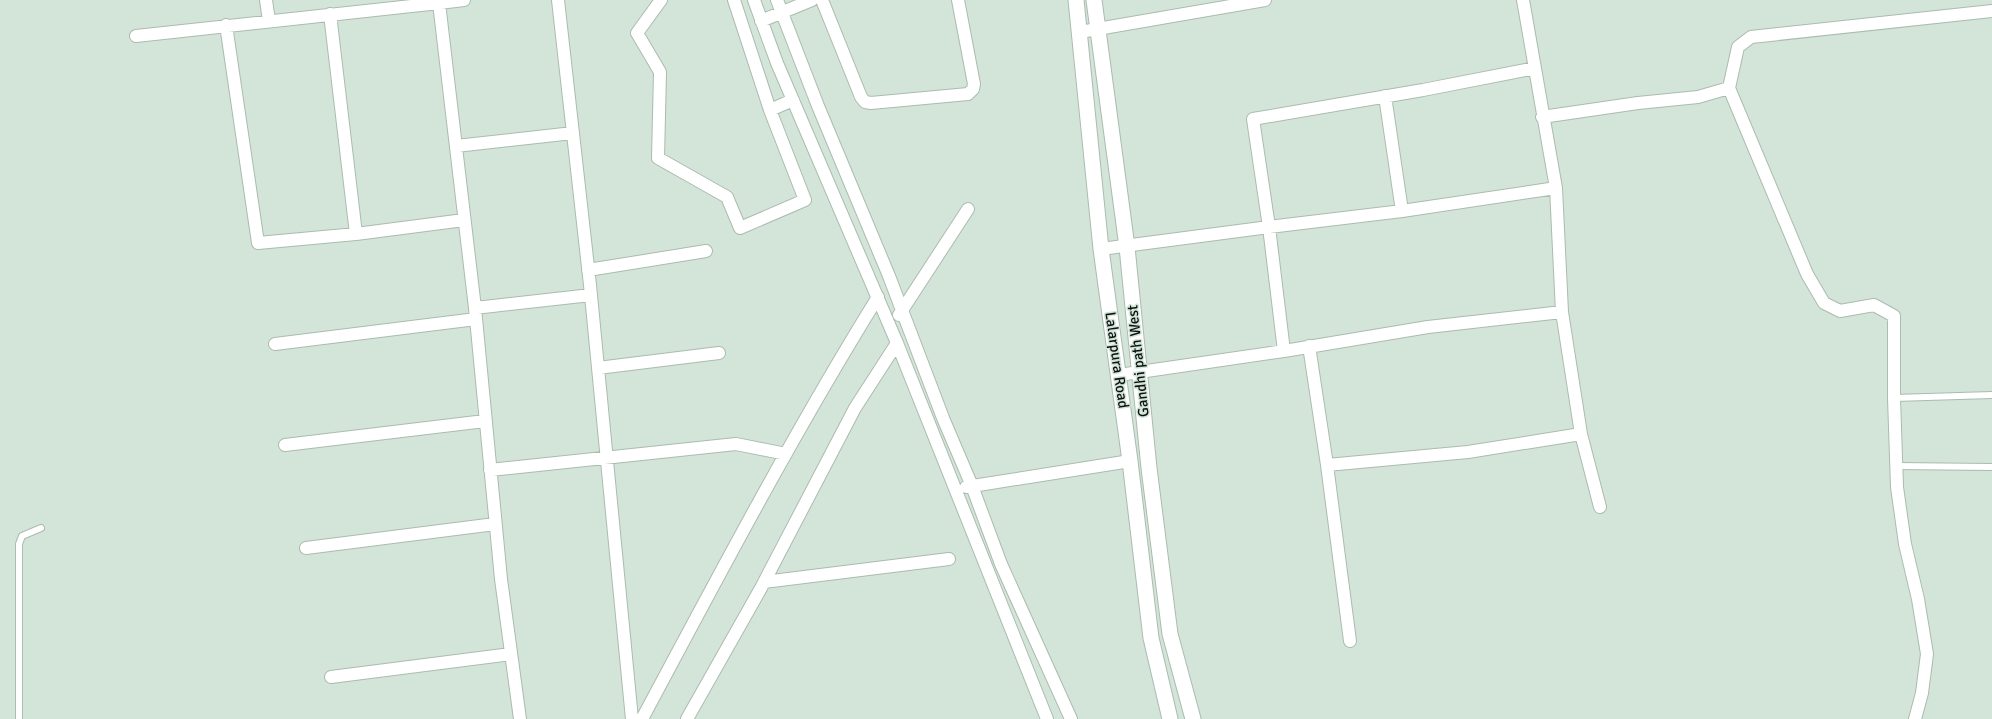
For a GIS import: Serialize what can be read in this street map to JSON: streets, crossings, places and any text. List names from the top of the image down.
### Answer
{
  "streets": {
    "street": ["Lalarpura Road", "Gandhi path West"]
  }
}
